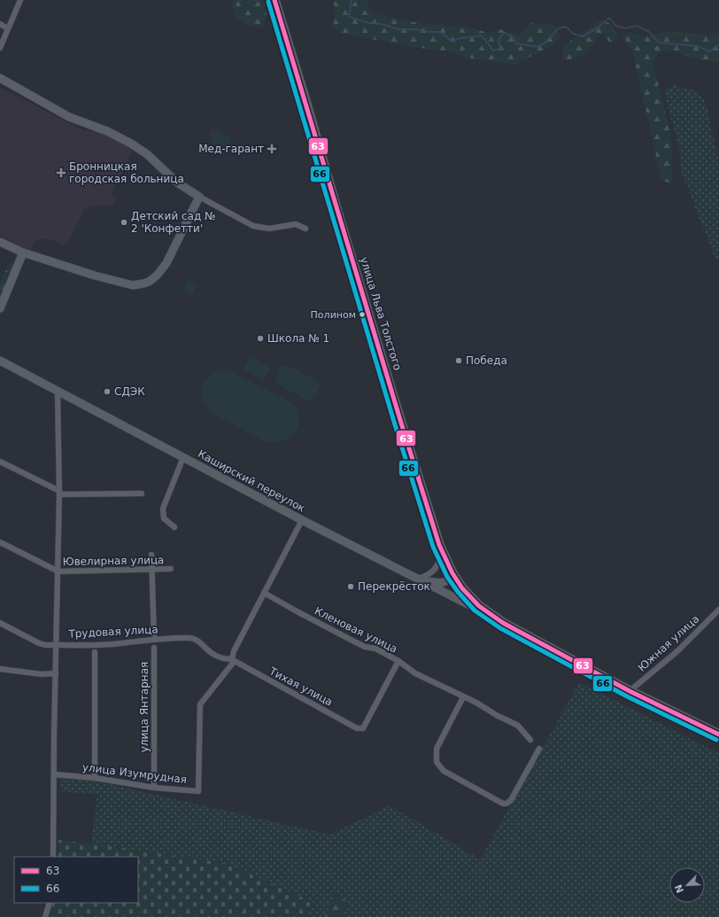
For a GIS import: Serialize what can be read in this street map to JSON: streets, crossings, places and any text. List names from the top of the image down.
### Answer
{
  "streets": {
    "highway": ["улица Льва Толстого"],
    "main road": ["Каширский переулок"],
    "street": [
      "Ювелирная улица",
      "Кленовая улица",
      "Трудовая улица",
      "Южная улица",
      "Тихая улица",
      "улица Янтарная",
      "улица Изумрудная"
    ]
  },
  "crossings": [
    ["улица Льва Толстого", "Каширский переулок"],
    ["улица Льва Толстого", "Южная улица"],
    ["Кленовая улица", "Тихая улица"],
    ["Трудовая улица", "Тихая улица"],
    ["Тихая улица", "улица Изумрудная"],
    ["улица Янтарная", "улица Изумрудная"]
  ],
  "places": {
    "health": ["Мед-гарант", "Бронницкая городская больница"],
    "other": [
      "Детский сад № 2 'Конфетти'",
      "Полином",
      "Школа № 1",
      "Победа",
      "СДЭК",
      "Перекрёсток"
    ]
  },
  "lines": ["transit line 63", "transit line 66"],
  "legend": ["63", "66"],
  "north": "bottom left"
}
